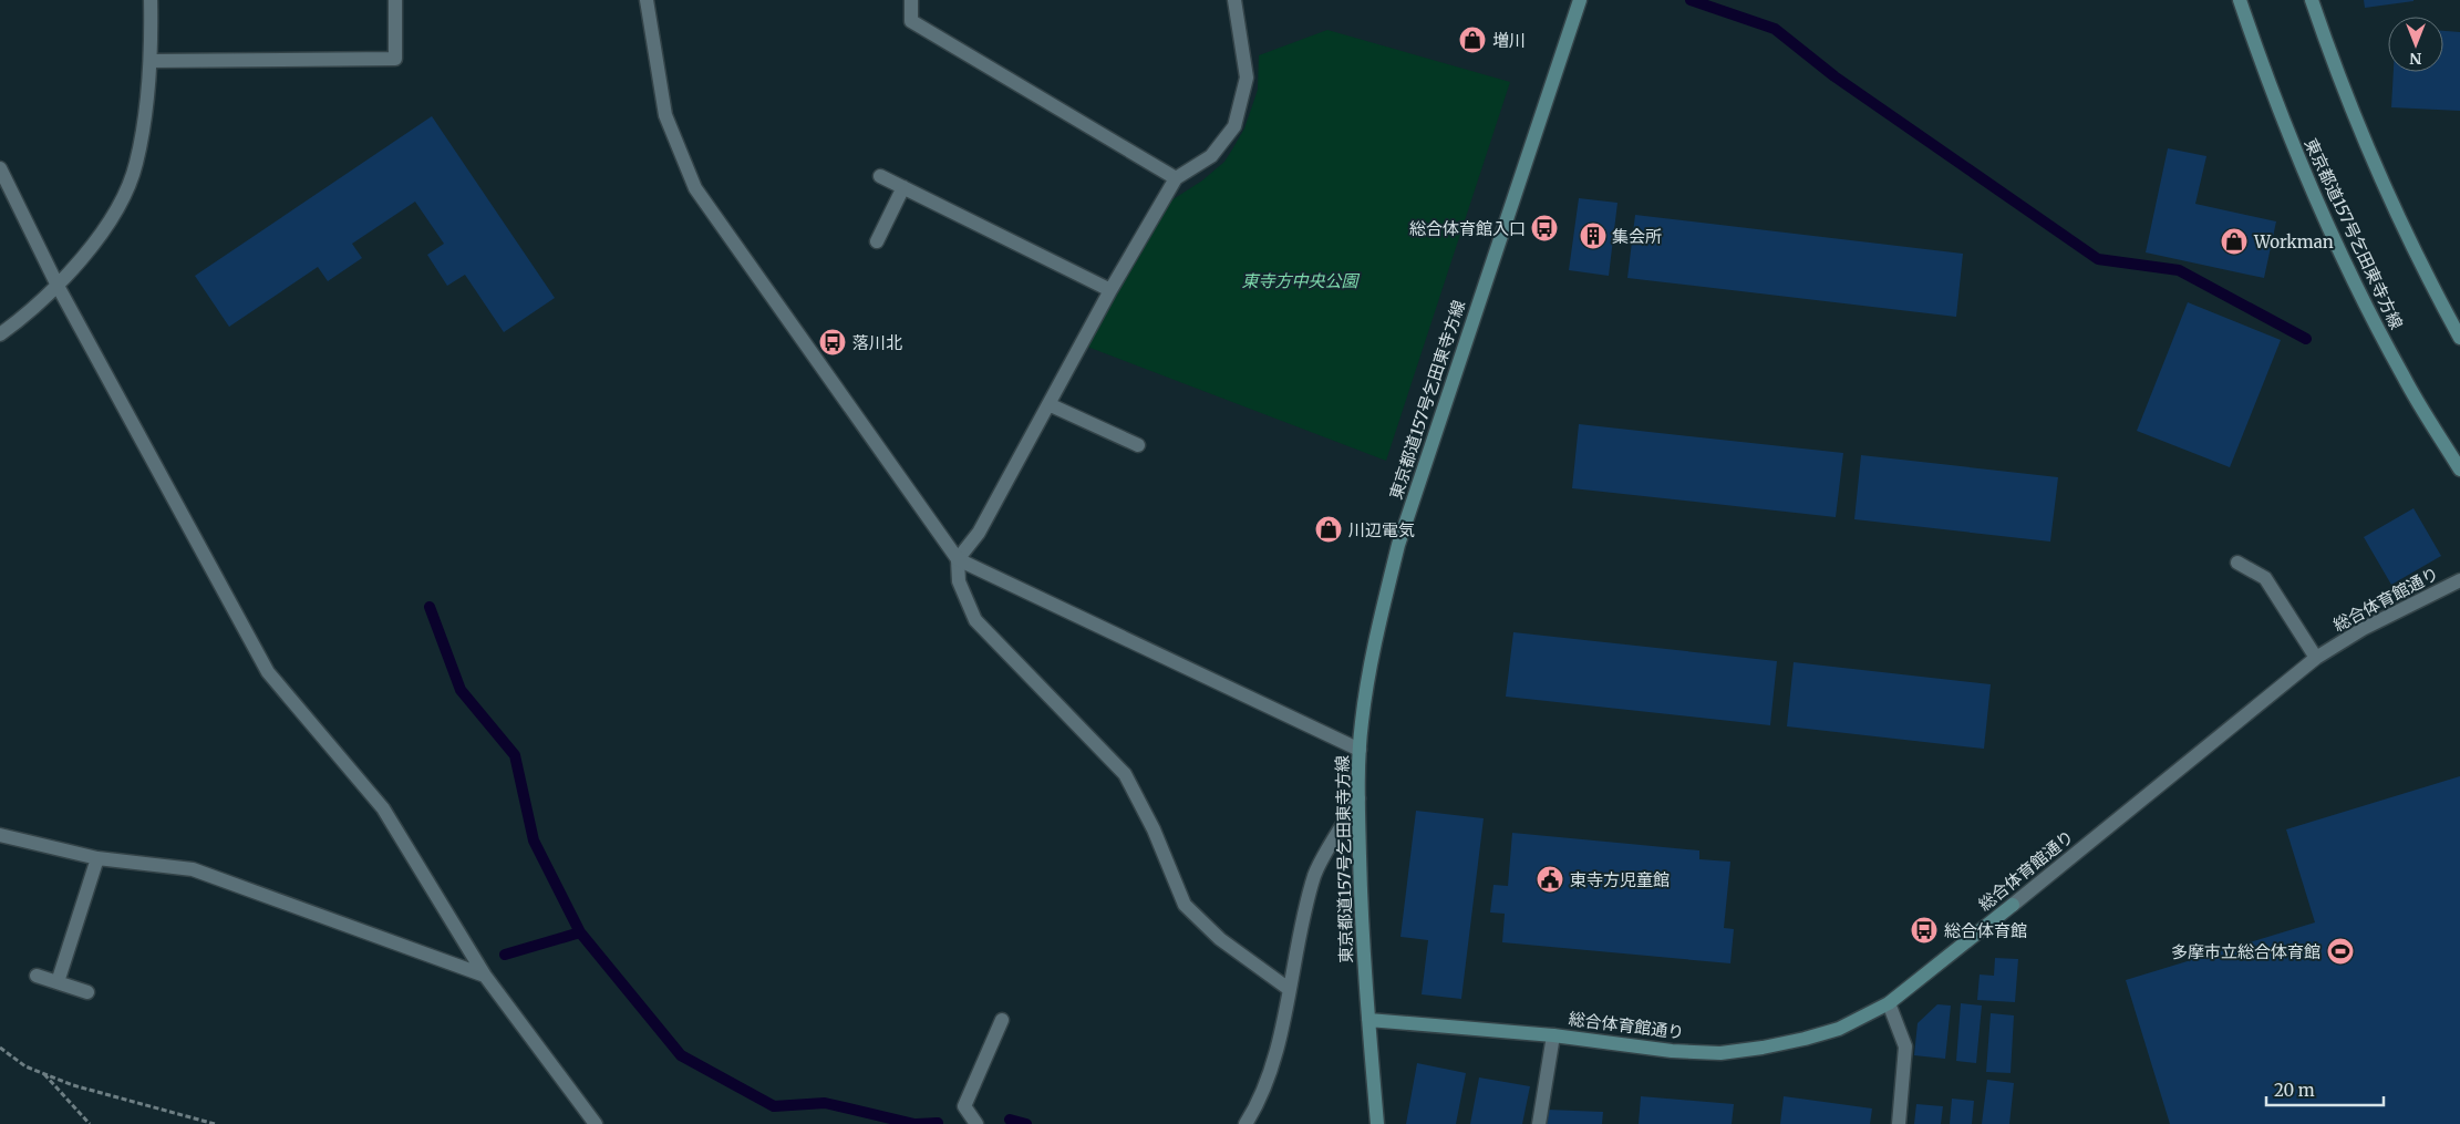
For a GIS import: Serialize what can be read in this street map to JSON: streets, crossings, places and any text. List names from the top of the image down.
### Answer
{
  "streets": {
    "main road": ["東京都道157号乞田東寺方線", "総合体育館通り"]
  },
  "crossings": [
    ["東京都道157号乞田東寺方線", "総合体育館通り"]
  ],
  "parks": ["東寺方中央公園"],
  "places": {
    "shop": ["増川", "Workman", "川辺電気"],
    "bus stop": ["総合体育館入口", "落川北", "総合体育館"],
    "building": ["集会所"],
    "public building": ["東寺方児童館"],
    "sports": ["多摩市立総合体育館"]
  },
  "scale_bar": "20 m",
  "north": "bottom"
}
